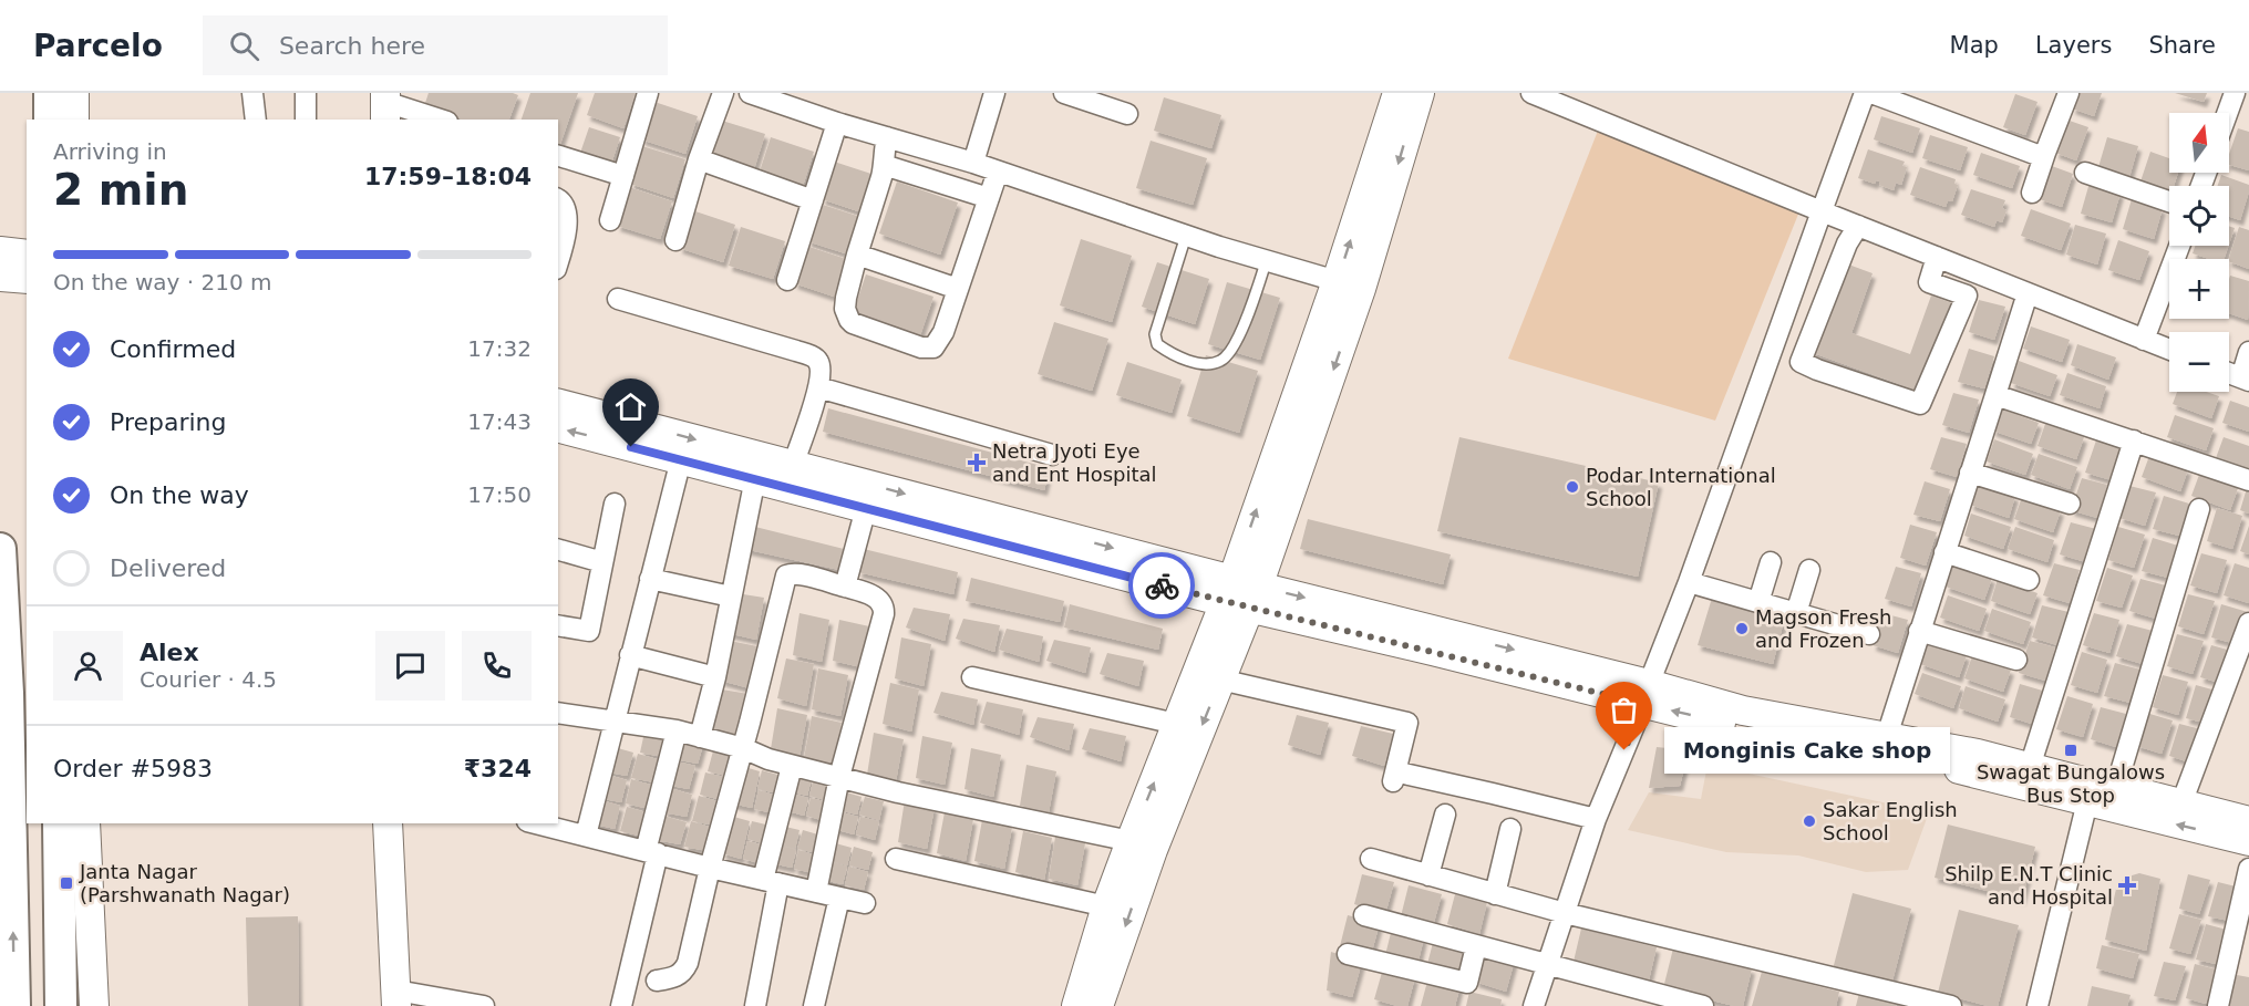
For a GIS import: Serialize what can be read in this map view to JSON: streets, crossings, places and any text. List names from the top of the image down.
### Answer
{
  "places": {
    "health": ["Netra Jyoti Eye and Ent Hospital", "Shilp E.N.T Clinic and Hospital"],
    "other": [
      "Podar International School",
      "Magson Fresh and Frozen",
      "Monginis Cake shop",
      "Sakar English School"
    ],
    "transit": ["Swagat Bungalows Bus Stop", "Janta Nagar (Parshwanath Nagar)"]
  },
  "north": "top",
  "page": {
    "header": "Parcelo",
    "search": "Search here",
    "nav": ["Map", "Layers", "Share"],
    "map_buttons": ["+", "−"],
    "heading": ["2 min", "Arriving in", "17:59–18:04"],
    "panel": [
      "Alex",
      "Courier · 4.5",
      "Order #5983",
      "₹324"
    ],
    "bar": "On the way · 210 m",
    "list": [
      ["Confirmed", "17:32"],
      ["Preparing", "17:43"],
      ["On the way", "17:50"],
      "Delivered"
    ],
    "bubble": "Monginis Cake shop"
  }
}
